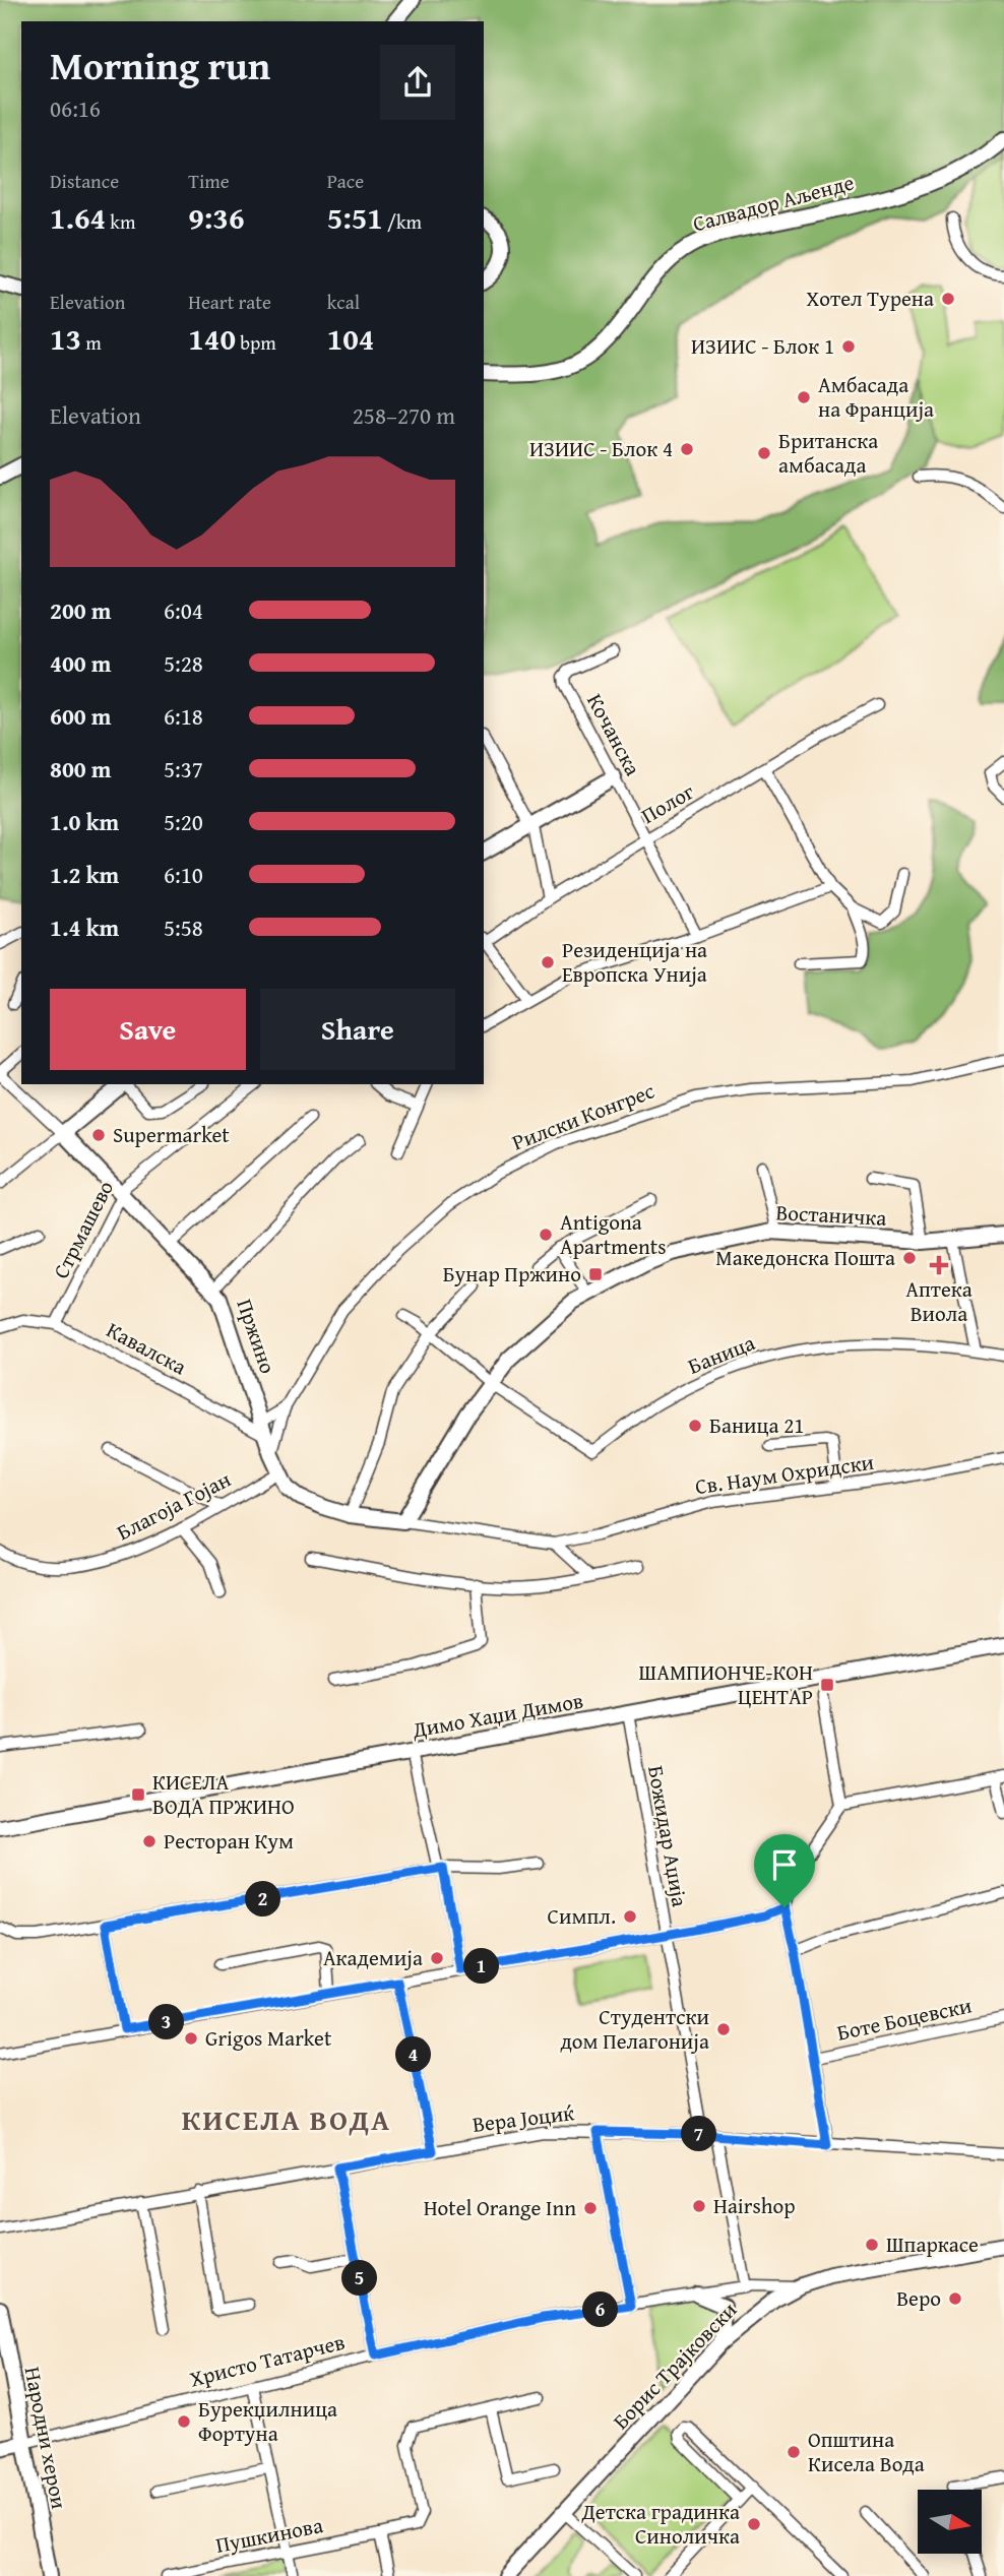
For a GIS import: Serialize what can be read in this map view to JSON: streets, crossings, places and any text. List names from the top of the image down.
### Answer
{
  "streets": {
    "street": [
      "Салвадор Аљенде",
      "Кочанска",
      "Полог",
      "Рилски Конгрес",
      "Востаничка",
      "Стрмашево",
      "Пржино",
      "Кавалска",
      "Баница",
      "Св. Наум Охридски",
      "Благоја Гојан",
      "Димо Хаџи Димов",
      "Божидар Аџија",
      "Боте Боцевски",
      "Вера Јоциќ",
      "Христо Татарчев",
      "Борис Трајковски",
      "Народни херои",
      "Пушкинова"
    ]
  },
  "crossings": [
    ["Кочанска", "Полог"],
    ["Рилски Конгрес", "Пржино"],
    ["Востаничка", "Пржино"],
    ["Востаничка", "Баница"],
    ["Востаничка", "Св. Наум Охридски"],
    ["Стрмашево", "Пржино"],
    ["Стрмашево", "Кавалска"],
    ["Пржино", "Кавалска"],
    ["Пржино", "Св. Наум Охридски"],
    ["Пржино", "Благоја Гојан"],
    ["Димо Хаџи Димов", "Божидар Аџија"],
    ["Божидар Аџија", "Вера Јоциќ"],
    ["Христо Татарчев", "Борис Трајковски"],
    ["Христо Татарчев", "Народни херои"]
  ],
  "districts": ["КИСЕЛА ВОДА"],
  "places": {
    "other": [
      "Хотел Турена",
      "ИЗИИС - Блок 1",
      "Амбасада на Франција",
      "ИЗИИС - Блок 4",
      "Британска амбасада",
      "Резиденција на Европска Унија",
      "Supermarket",
      "Antigona Apartments",
      "Македонска Пошта",
      "Баница 21",
      "Ресторан Кум",
      "Симпл.",
      "Академија",
      "Студентски дом Пелагонија",
      "Grigos Market",
      "Hairshop",
      "Hotel Orange Inn",
      "Шпаркасе",
      "Веро",
      "Бурекџилница Фортуна",
      "Општина Кисела Вода",
      "Детска градинка Синоличка"
    ],
    "health": ["Аптека Виола"],
    "transit": ["Бунар Пржино", "ШАМПИОНЧЕ-КОН ЦЕНТАР", "КИСЕЛА ВОДА ПРЖИНО"]
  },
  "north": "right",
  "page": {
    "heading": ["Morning run", "06:16"],
    "stats": [
      ["Distance", "1.64 km"],
      ["Time", "9:36"],
      ["Pace", "5:51 /km"],
      ["Elevation", "13 m"],
      ["Heart rate", "140 bpm"],
      ["kcal", "104"]
    ],
    "chart": ["Elevation", "258–270 m"],
    "list": [
      {
        "name": "200 m",
        "note": "6:04"
      },
      {
        "name": "400 m",
        "note": "5:28"
      },
      {
        "name": "600 m",
        "note": "6:18"
      },
      {
        "name": "800 m",
        "note": "5:37"
      },
      {
        "name": "1.0 km",
        "note": "5:20"
      },
      {
        "name": "1.2 km",
        "note": "6:10"
      },
      {
        "name": "1.4 km",
        "note": "5:58"
      }
    ],
    "buttons": ["Save", "Share"],
    "pins": [
      "2",
      "1",
      "3",
      "4",
      "7",
      "5",
      "6"
    ]
  }
}
